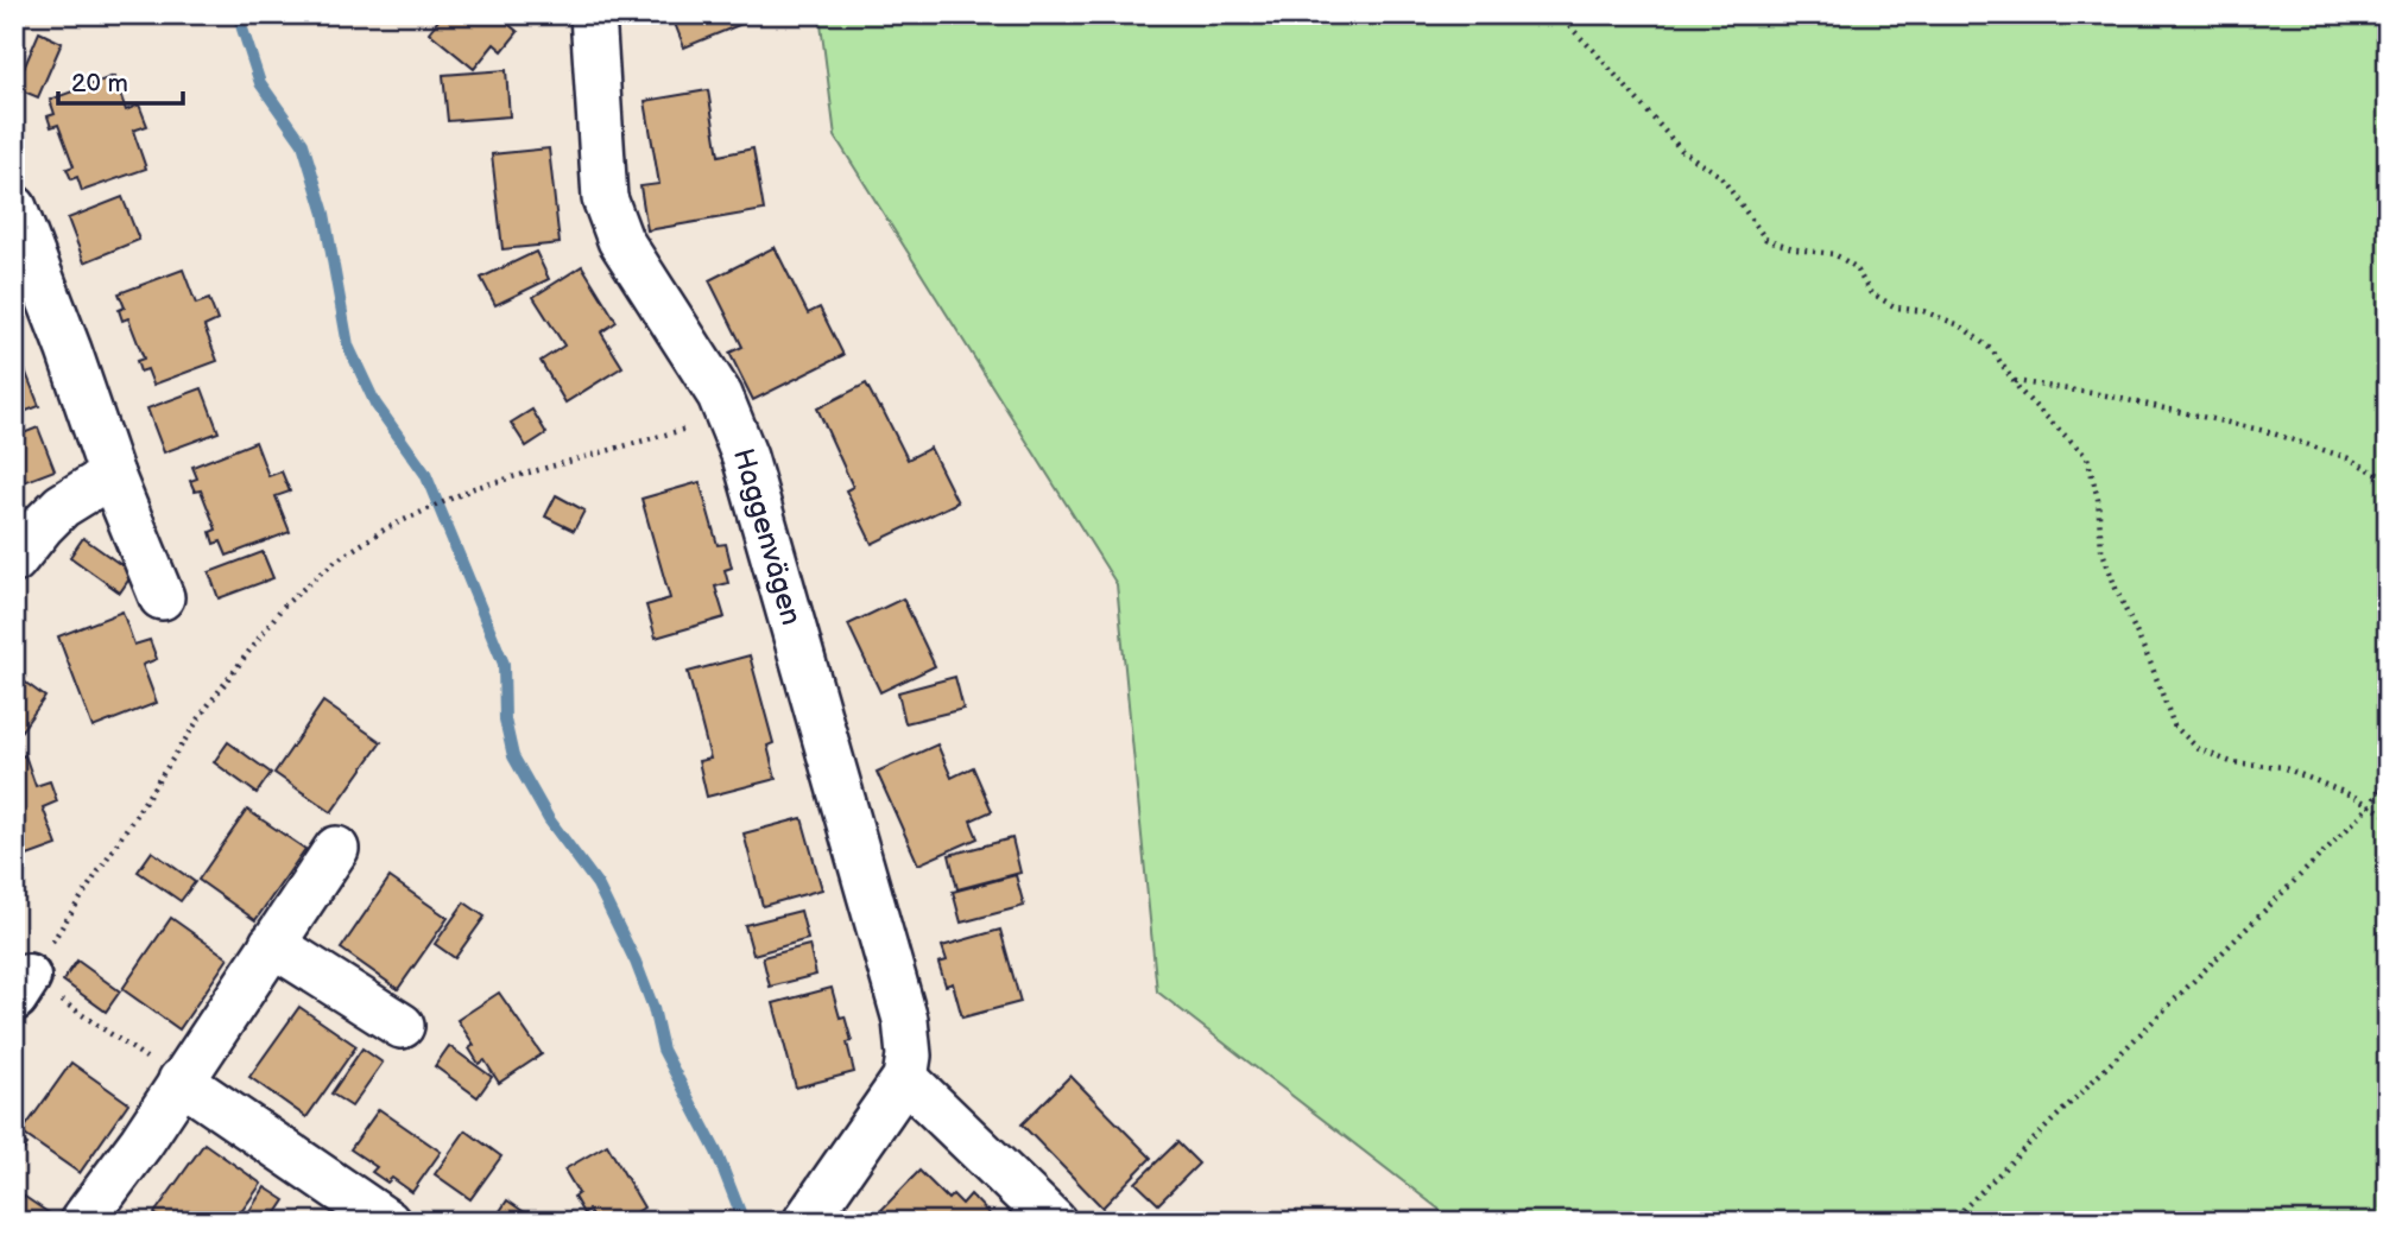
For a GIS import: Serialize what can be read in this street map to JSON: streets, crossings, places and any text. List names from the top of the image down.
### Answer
{
  "streets": {
    "street": ["Haggenvägen"]
  },
  "scale_bar": "20 m"
}
